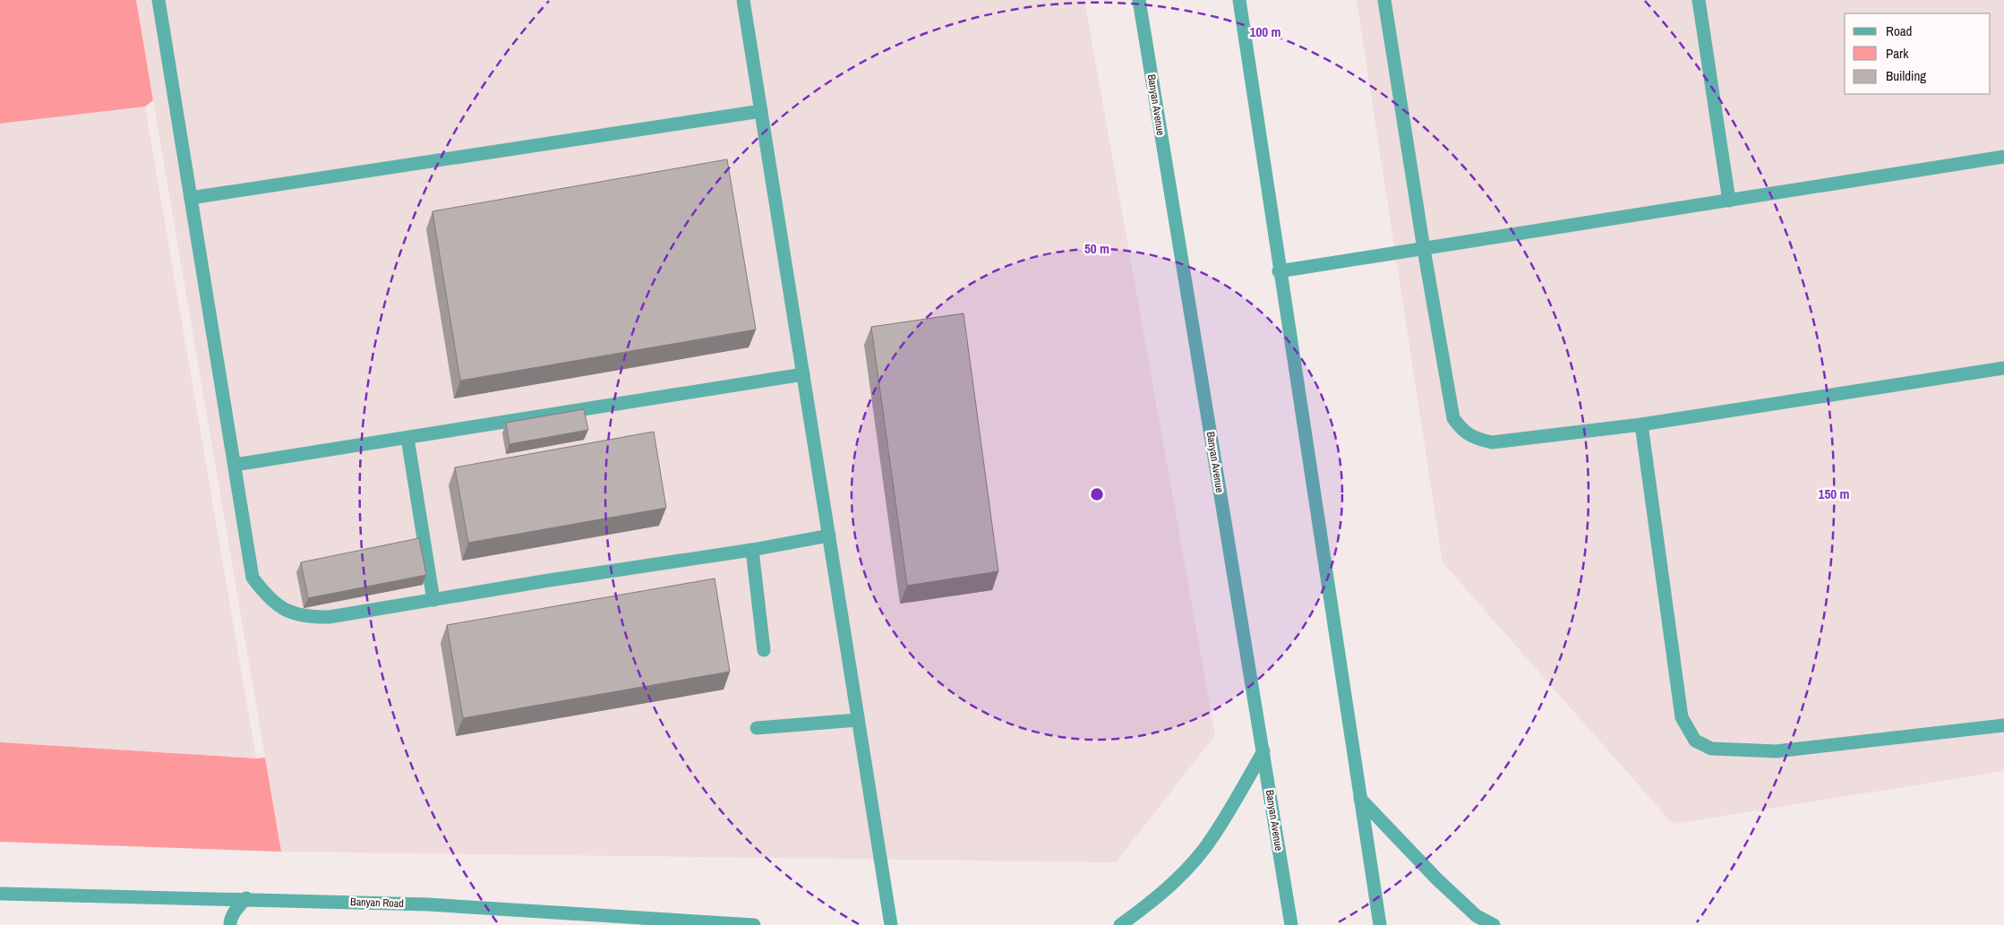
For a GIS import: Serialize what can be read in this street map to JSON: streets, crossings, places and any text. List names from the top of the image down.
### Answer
{
  "streets": {
    "street": ["Banyan Avenue", "Banyan Road"]
  },
  "legend": ["Road", "Park", "Building"],
  "rings": ["100 m", "50 m", "150 m"]
}
